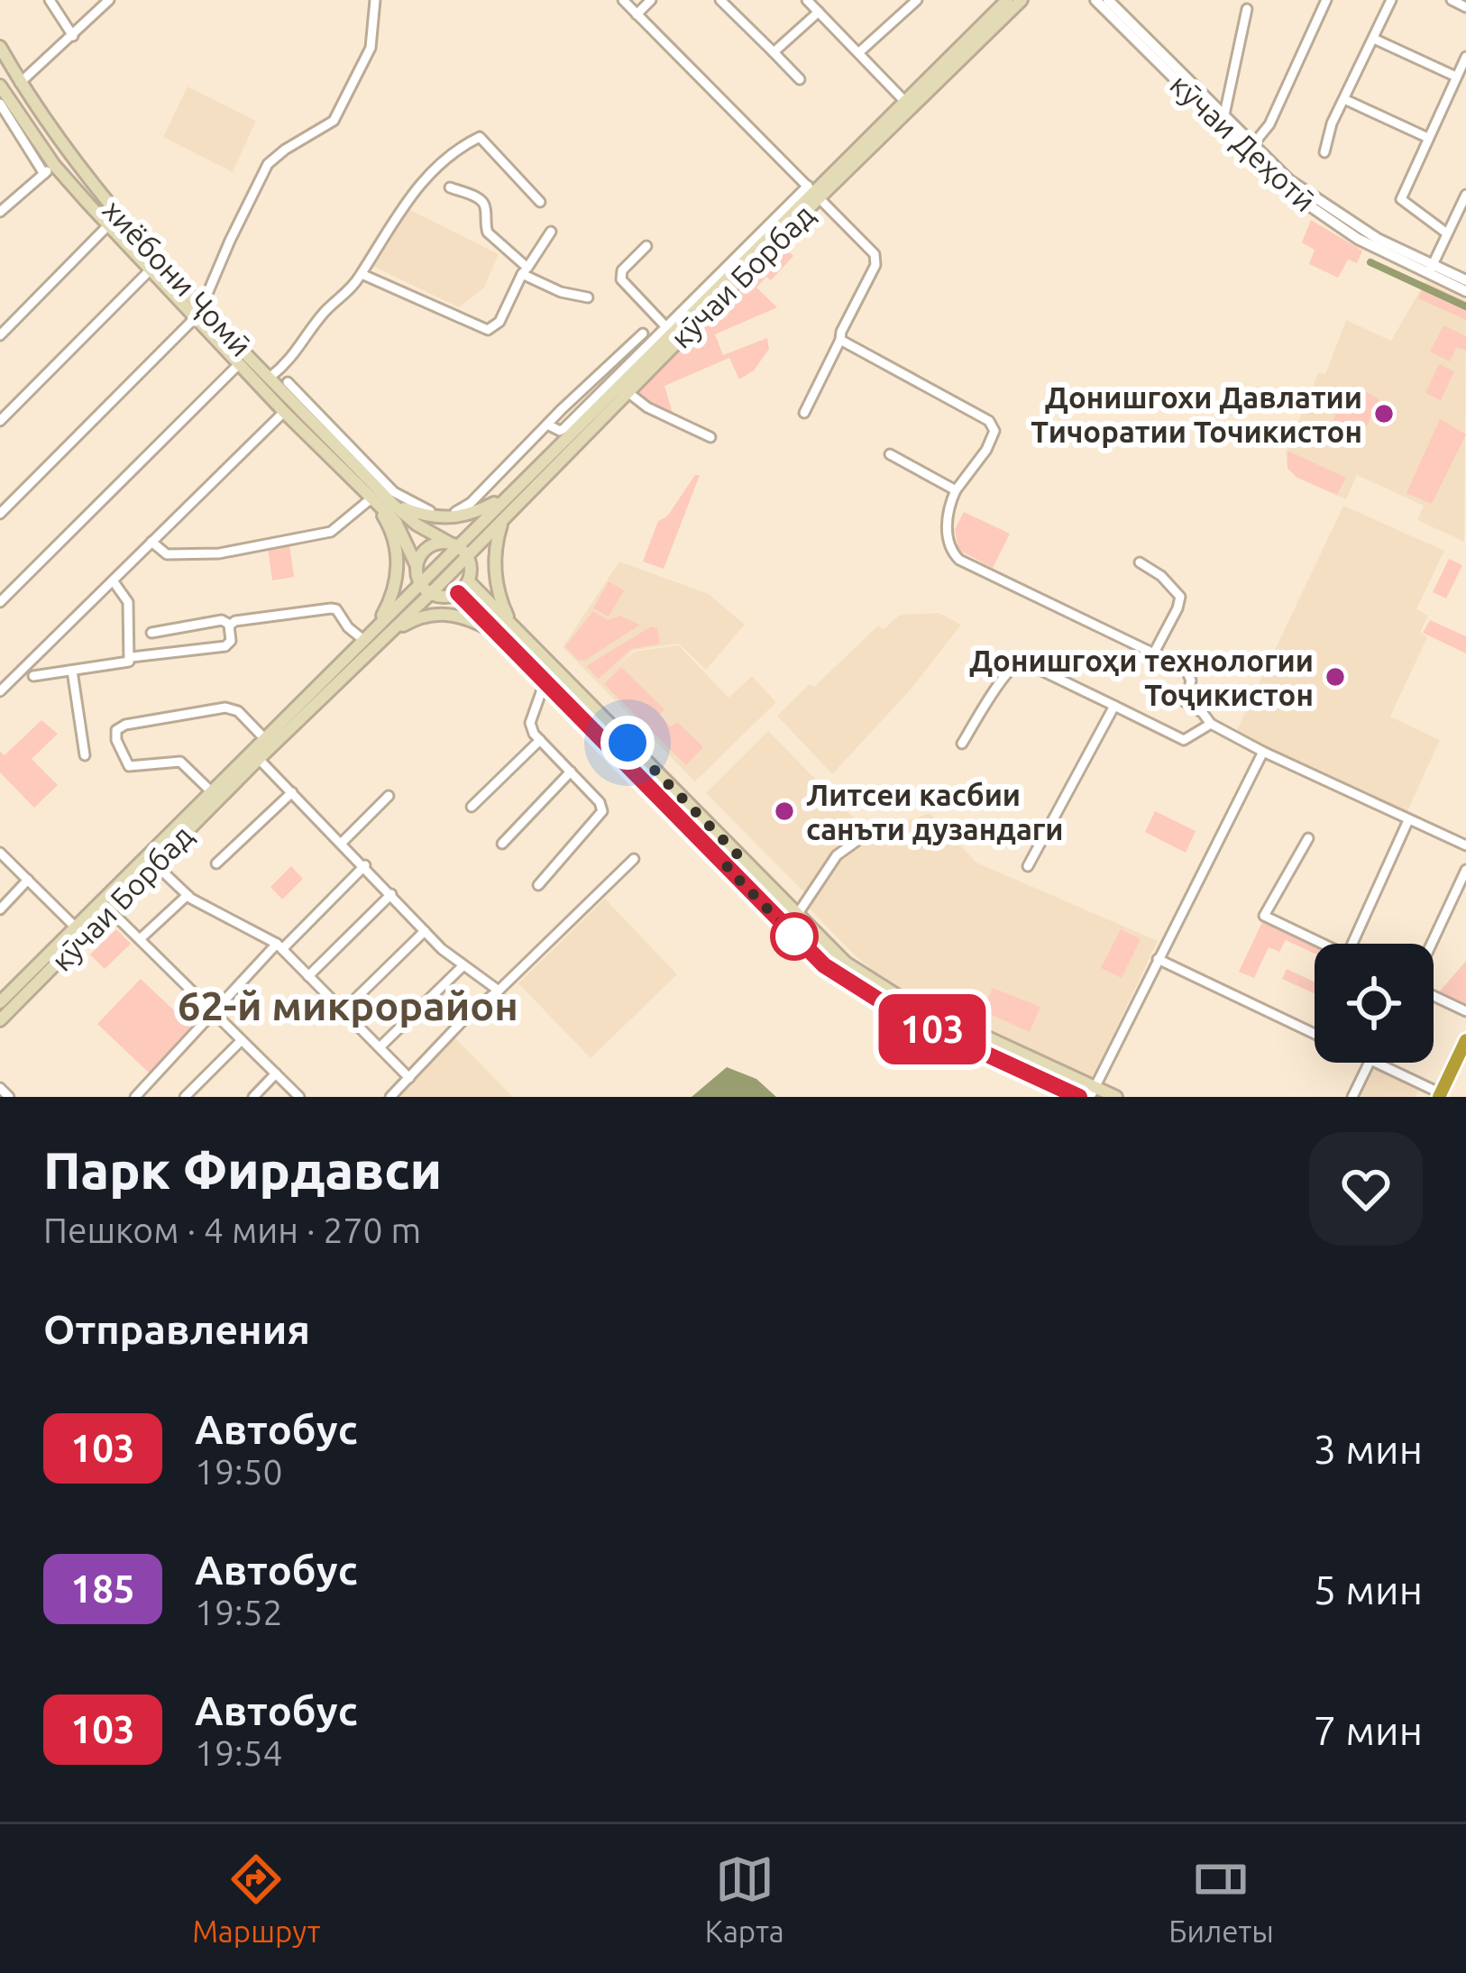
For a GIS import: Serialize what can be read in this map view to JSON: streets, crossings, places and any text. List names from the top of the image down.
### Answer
{
  "streets": {
    "main road": ["кӯчаи Борбад", "хиёбони Ҷомӣ"],
    "street": ["кӯчаи Деҳотӣ"]
  },
  "districts": ["62-й микрорайон"],
  "places": ["Донишгохи Давлатии Тичоратии Точикистон", "Донишгоҳи технологии Тоҷикистон", "Литсеи касбии санъти дузандаги"],
  "lines": ["bus line 103"],
  "page": {
    "on_map": "103",
    "heading": [
      ["Парк Фирдавси", "Пешком · 4 мин · 270 m"],
      "Отправления"
    ],
    "list": [
      {
        "mark": "103",
        "name": "Автобус",
        "note": "19:50",
        "value": "3 мин"
      },
      {
        "mark": "185",
        "name": "Автобус",
        "note": "19:52",
        "value": "5 мин"
      },
      {
        "mark": "103",
        "name": "Автобус",
        "note": "19:54",
        "value": "7 мин"
      }
    ],
    "tabs": ["Маршрут", "Карта", "Билеты"]
  }
}
